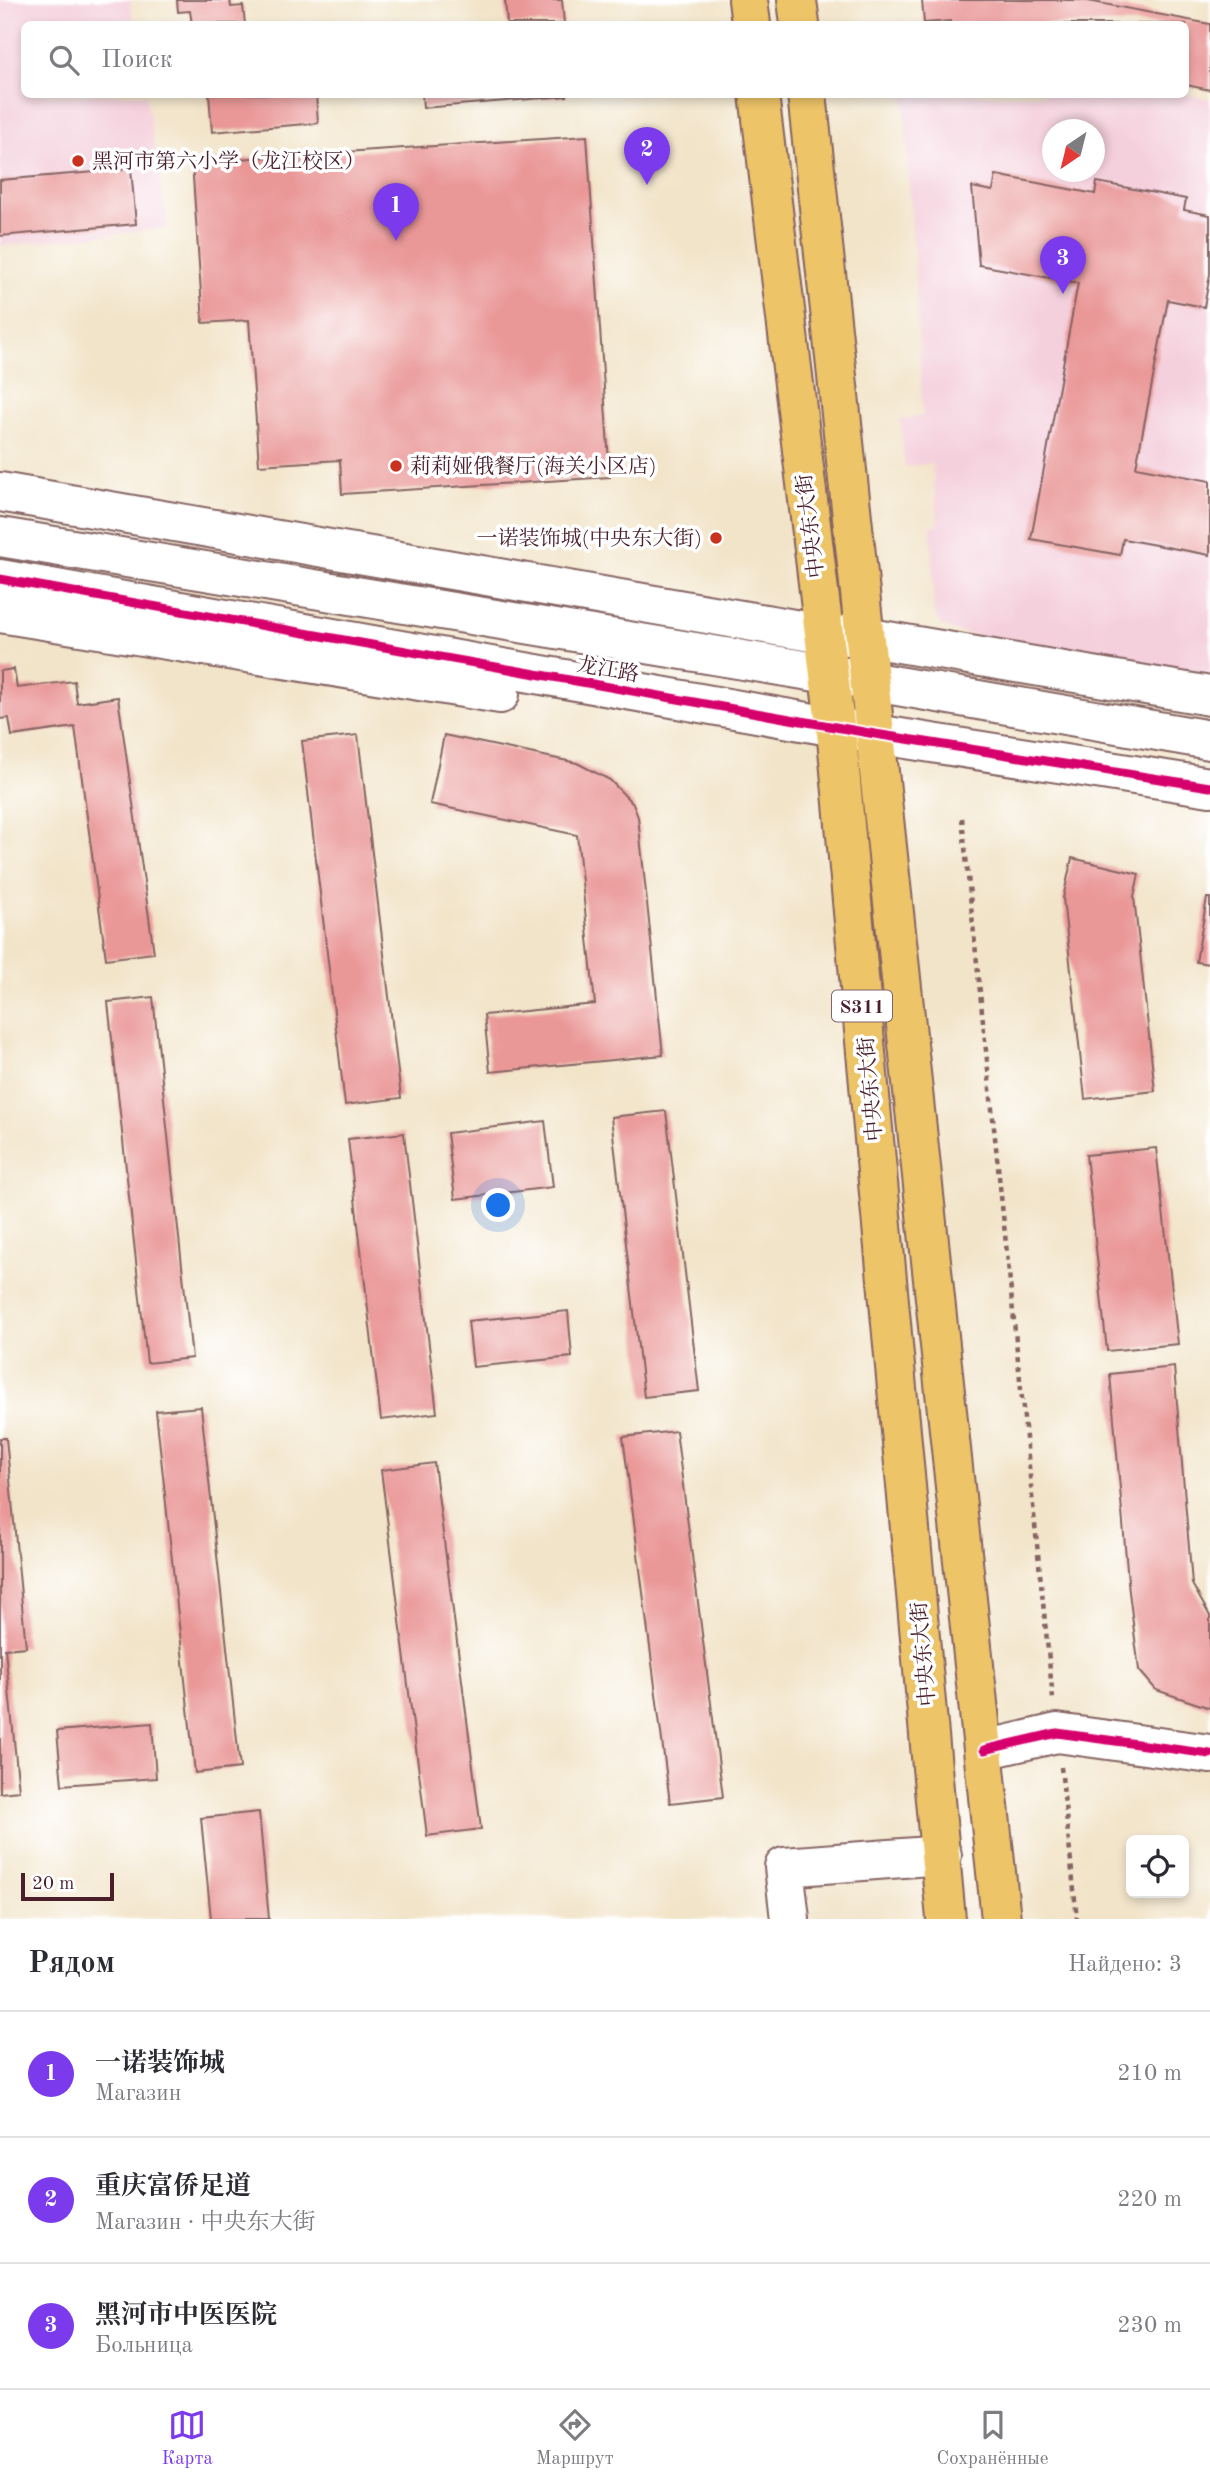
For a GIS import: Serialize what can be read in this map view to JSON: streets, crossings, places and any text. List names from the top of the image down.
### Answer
{
  "streets": {
    "main road": ["中央东大街", "S311"],
    "street": ["龙江路"]
  },
  "crossings": [
    ["中央东大街", "龙江路"]
  ],
  "places": ["黑河市第六小学（龙江校区）", "莉莉娅俄餐厅(海关小区店)", "一诺装饰城(中央东大街)"],
  "scale_bar": "20 m",
  "north": "bottom left",
  "page": {
    "search": "Поиск",
    "pins": ["2", "1", "3"],
    "scale": "20 m",
    "heading": ["Рядом", "Найдено: 3"],
    "list": [
      {
        "mark": "1",
        "name": "一诺装饰城",
        "note": "Магазин",
        "value": "210 m"
      },
      {
        "mark": "2",
        "name": "重庆富侨足道",
        "note": "Магазин · 中央东大街",
        "value": "220 m"
      },
      {
        "mark": "3",
        "name": "黑河市中医医院",
        "note": "Больница",
        "value": "230 m"
      }
    ],
    "nav": ["Карта", "Маршрут", "Сохранённые"]
  }
}
